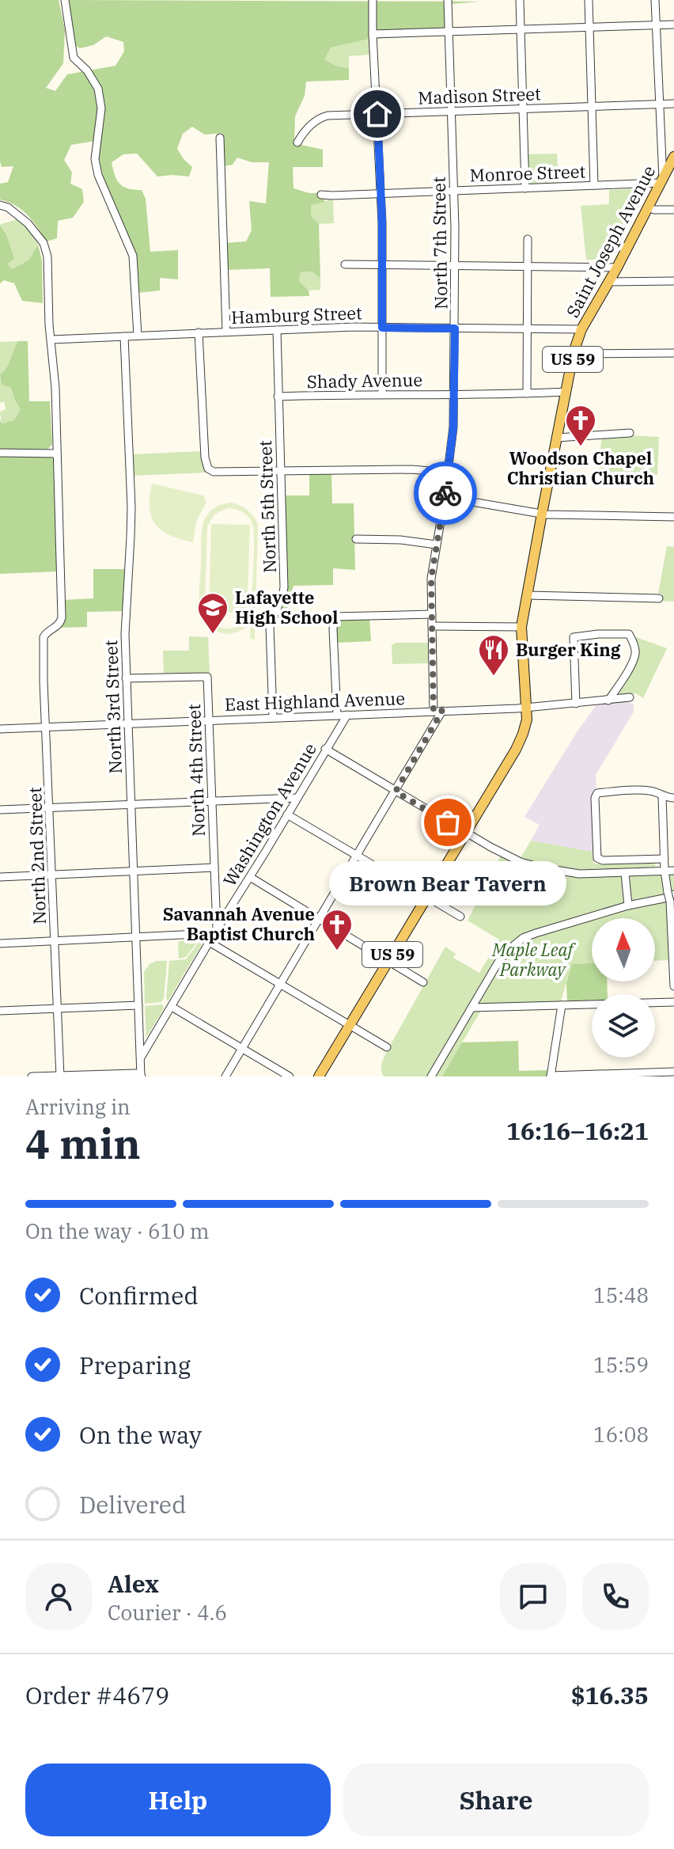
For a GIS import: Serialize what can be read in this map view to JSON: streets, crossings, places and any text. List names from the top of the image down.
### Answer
{
  "streets": {
    "main road": ["Saint Joseph Avenue", "US 59"],
    "street": [
      "Madison Street",
      "Monroe Street",
      "North 7th Street",
      "Hamburg Street",
      "Shady Avenue",
      "North 5th Street",
      "East Highland Avenue",
      "North 3rd Street",
      "North 4th Street",
      "Washington Avenue",
      "North 2nd Street"
    ]
  },
  "crossings": [
    ["Madison Street", "North 7th Street"],
    ["Monroe Street", "Saint Joseph Avenue"],
    ["Monroe Street", "North 7th Street"],
    ["Saint Joseph Avenue", "Hamburg Street"],
    ["Saint Joseph Avenue", "Shady Avenue"],
    ["Saint Joseph Avenue", "East Highland Avenue"],
    ["North 7th Street", "Hamburg Street"],
    ["North 7th Street", "Shady Avenue"],
    ["North 7th Street", "East Highland Avenue"],
    ["Hamburg Street", "North 5th Street"],
    ["Hamburg Street", "North 3rd Street"],
    ["Shady Avenue", "North 5th Street"],
    ["North 5th Street", "East Highland Avenue"],
    ["East Highland Avenue", "North 3rd Street"],
    ["East Highland Avenue", "North 4th Street"],
    ["East Highland Avenue", "Washington Avenue"],
    ["East Highland Avenue", "North 2nd Street"],
    ["North 3rd Street", "North 4th Street"],
    ["North 4th Street", "Washington Avenue"]
  ],
  "parks": ["Maple Leaf Parkway"],
  "places": {
    "church": ["Woodson Chapel Christian Church", "Savannah Avenue Baptist Church"],
    "school or university": ["Lafayette High School"],
    "restaurant": ["Burger King"],
    "other": ["Brown Bear Tavern"]
  },
  "north": "top",
  "page": {
    "bubble": "Brown Bear Tavern",
    "heading": ["4 min", "Arriving in", "16:16–16:21"],
    "panel": [
      "Alex",
      "Courier · 4.6",
      "Order #4679",
      "$16.35"
    ],
    "bar": "On the way · 610 m",
    "list": [
      ["Confirmed", "15:48"],
      ["Preparing", "15:59"],
      ["On the way", "16:08"],
      "Delivered"
    ],
    "buttons": ["Help", "Share"]
  }
}
